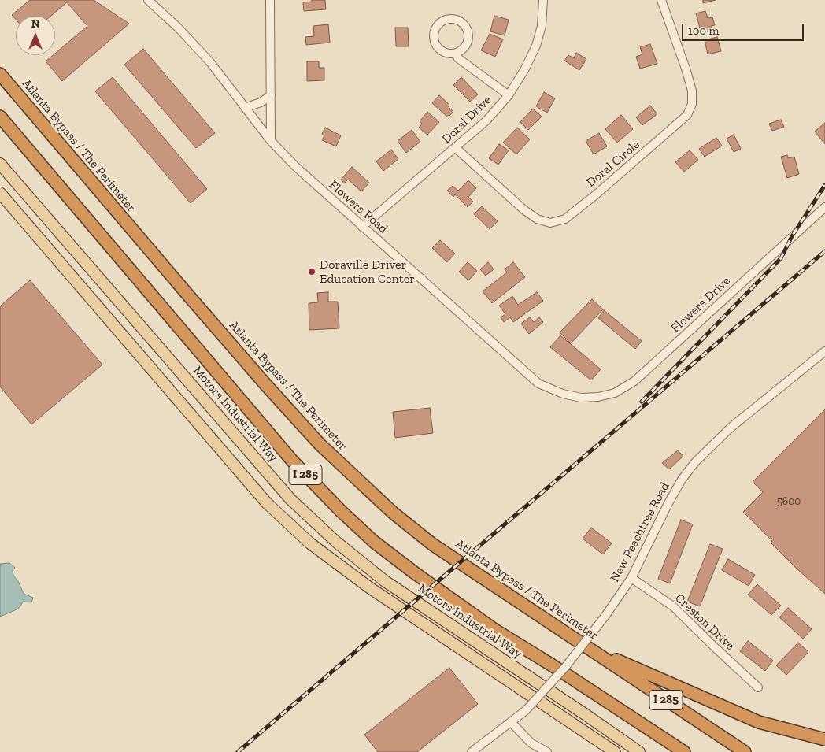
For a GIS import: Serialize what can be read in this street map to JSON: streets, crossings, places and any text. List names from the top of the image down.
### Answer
{
  "streets": {
    "highway": ["Atlanta Bypass / The Perimeter", "I 285"],
    "main road": ["Motors Industrial Way"],
    "street": [
      "Doral Drive",
      "Doral Circle",
      "Flowers Road",
      "Flowers Drive",
      "New Peachtree Road",
      "Creston Drive"
    ]
  },
  "crossings": [
    ["Doral Drive", "Doral Circle"],
    ["Doral Drive", "Flowers Road"],
    ["Flowers Road", "Flowers Drive"],
    ["New Peachtree Road", "Creston Drive"]
  ],
  "places": ["Doraville Driver Education Center"],
  "house_numbers": ["5600"],
  "scale_bar": "100 m",
  "north": "top"
}
